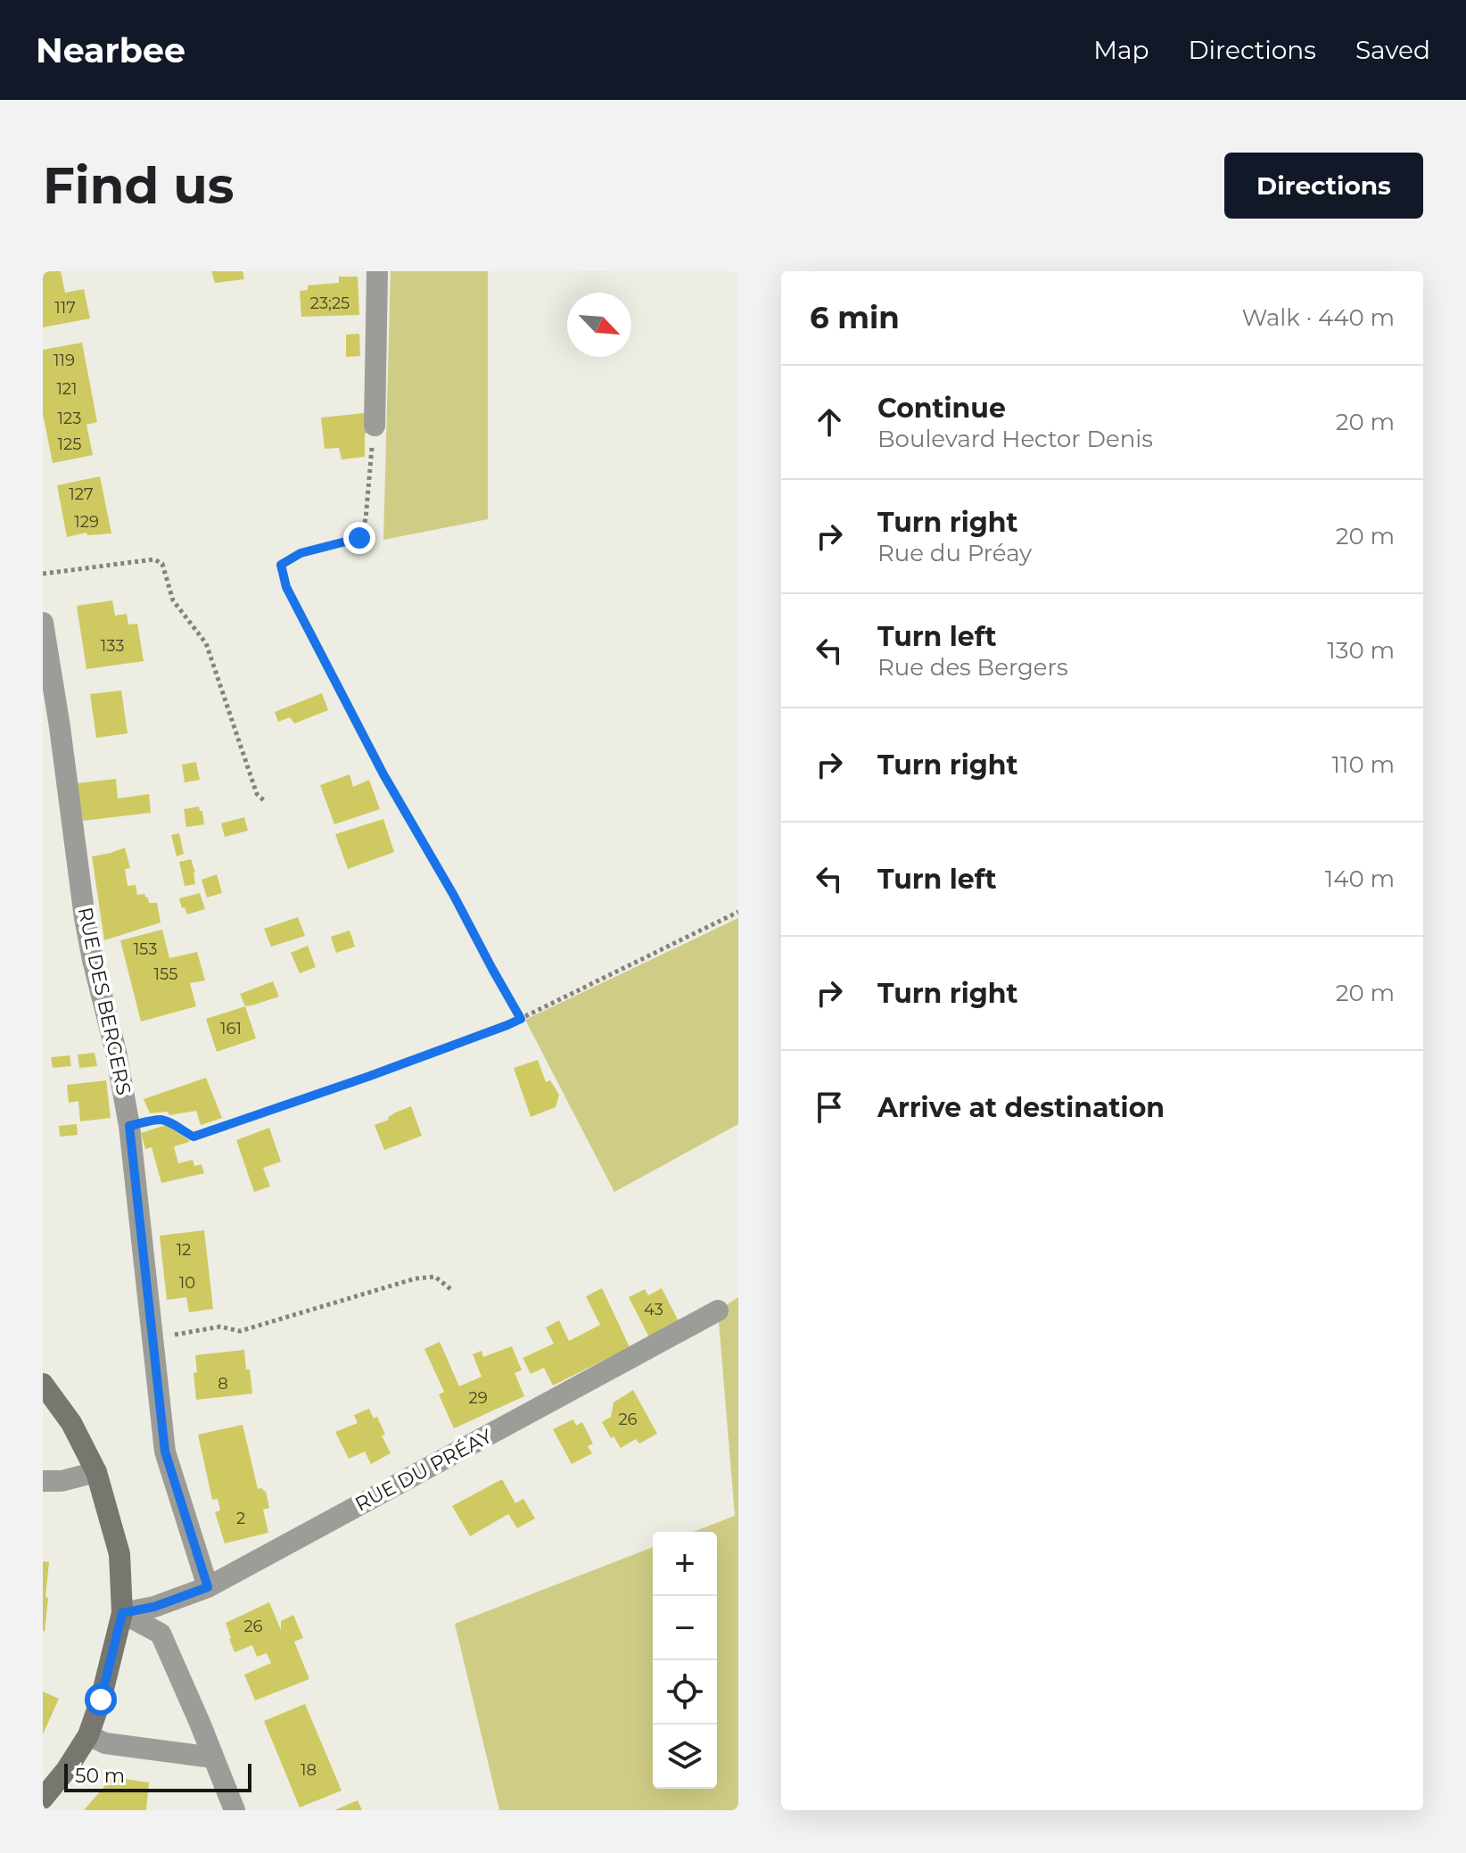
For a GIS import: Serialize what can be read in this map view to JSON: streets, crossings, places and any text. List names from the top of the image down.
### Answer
{
  "streets": {
    "street": ["RUE DES BERGERS", "RUE DU PRÉAY"]
  },
  "crossings": [
    ["RUE DES BERGERS", "RUE DU PRÉAY"]
  ],
  "house_numbers": [
    "23;25",
    "117",
    "119",
    "121",
    "123",
    "125",
    "127",
    "129",
    "133",
    "153",
    "155",
    "161",
    "12",
    "10",
    "43",
    "8",
    "29",
    "26",
    "2",
    "26",
    "18"
  ],
  "scale_bar": "50 m",
  "north": "bottom right",
  "page": {
    "header": "Nearbee",
    "nav": ["Map", "Directions", "Saved"],
    "buttons": "Directions",
    "title": "Find us",
    "heading": ["6 min", "Walk · 440 m"],
    "list": [
      ["Continue", "Boulevard Hector Denis", "20 m"],
      ["Turn right", "Rue du Préay", "20 m"],
      ["Turn left", "Rue des Bergers", "130 m"],
      ["Turn right", "110 m"],
      ["Turn left", "140 m"],
      ["Turn right", "20 m"],
      "Arrive at destination"
    ],
    "map_buttons": ["+", "−"],
    "scale": "50 m"
  }
}
